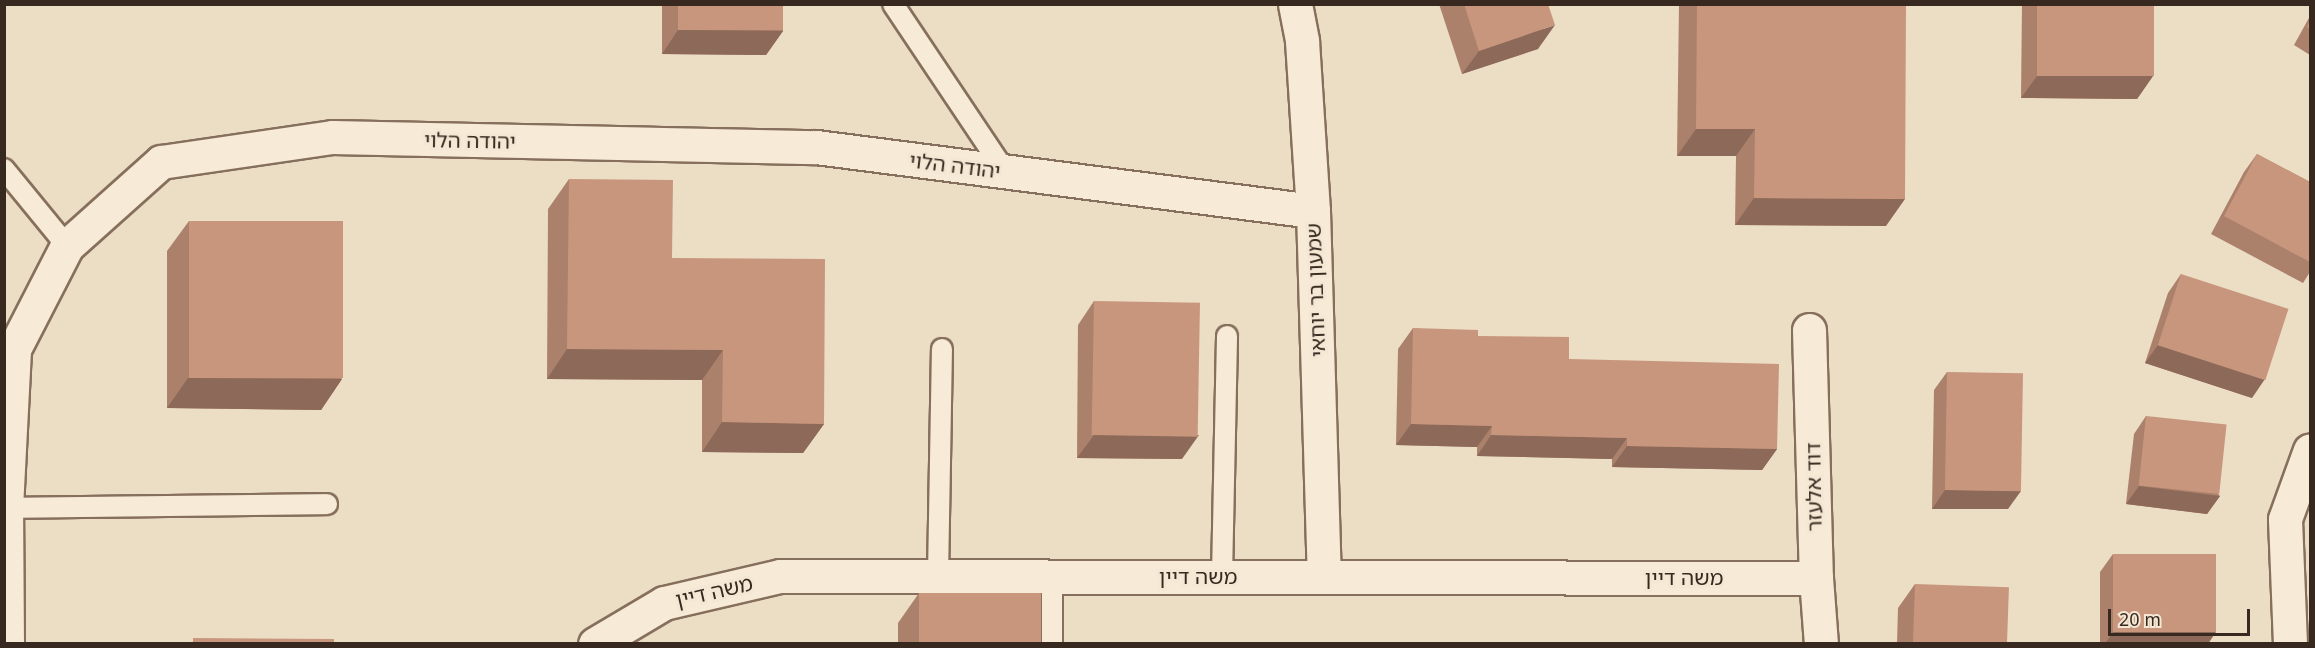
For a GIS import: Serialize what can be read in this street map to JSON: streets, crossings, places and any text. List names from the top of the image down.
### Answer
{
  "streets": {
    "street": [
      "יהודה הלוי",
      "שמעון בר יוחאי",
      "דוד אלעזר",
      "משה דיין"
    ]
  },
  "crossings": [
    ["יהודה הלוי", "שמעון בר יוחאי"],
    ["שמעון בר יוחאי", "משה דיין"],
    ["דוד אלעזר", "משה דיין"]
  ],
  "scale_bar": "20 m"
}
